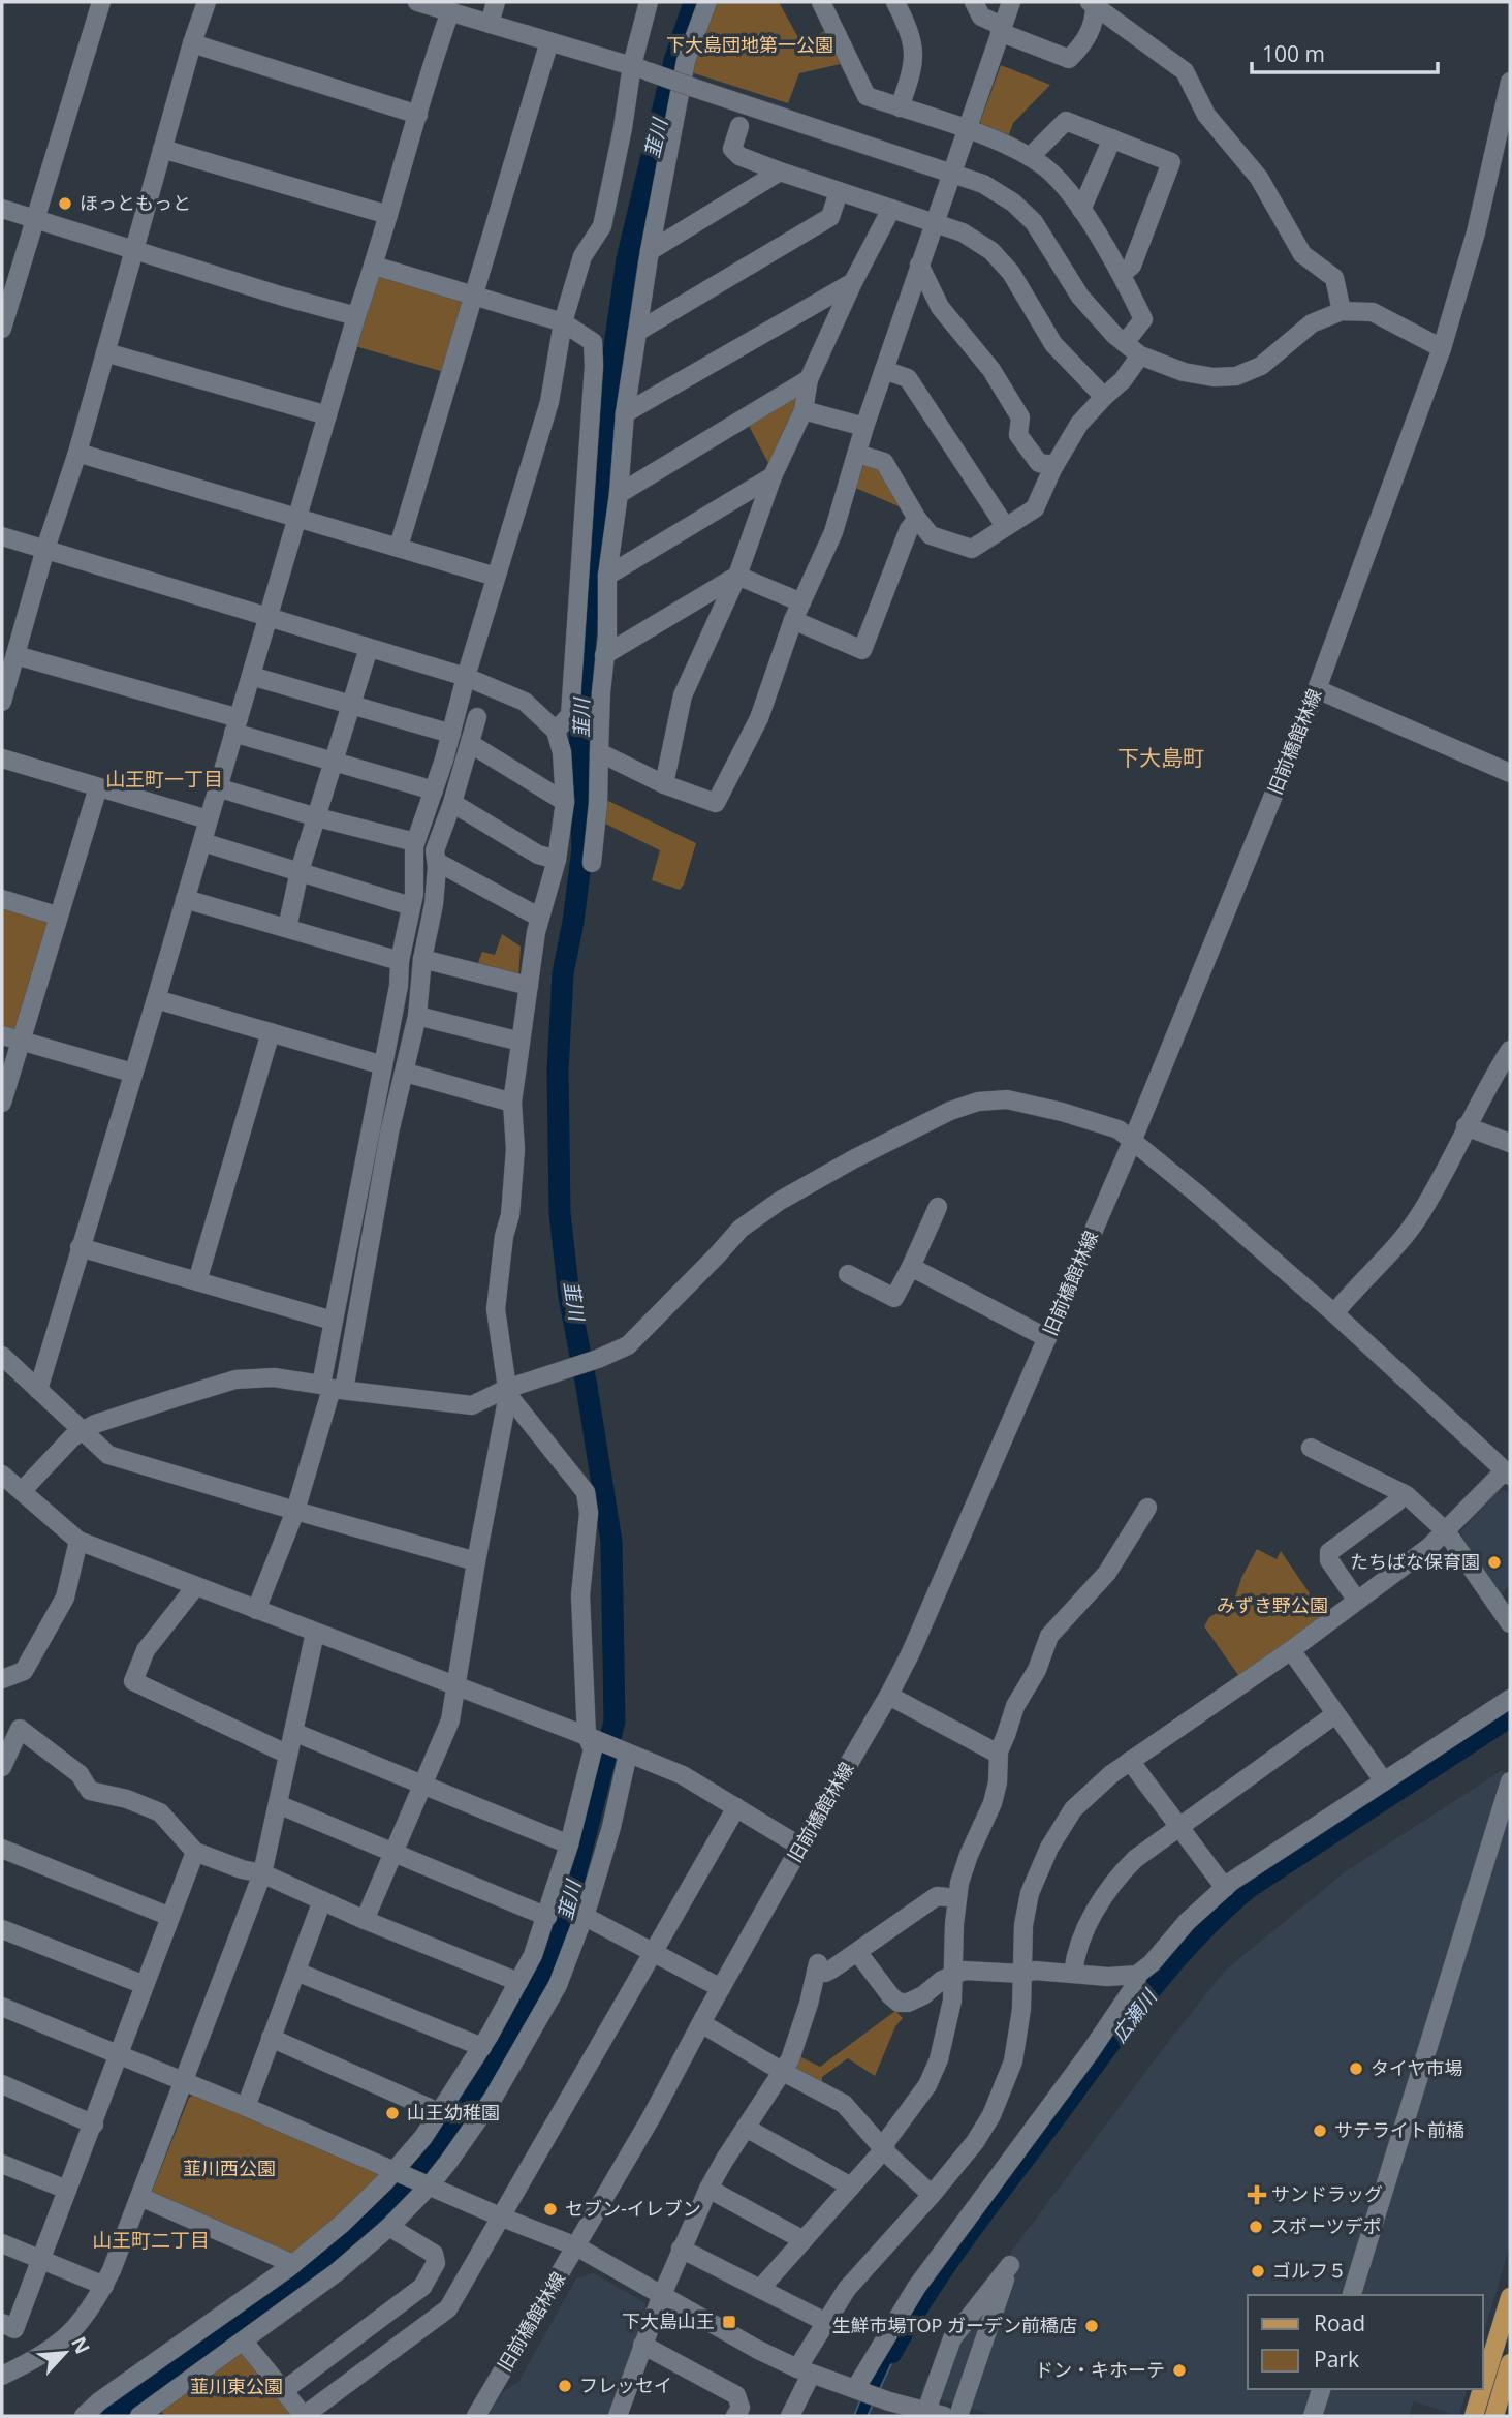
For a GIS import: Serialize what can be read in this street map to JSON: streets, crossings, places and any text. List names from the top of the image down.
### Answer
{
  "streets": {
    "street": ["旧前橋館林線"]
  },
  "districts": ["下大島町", "山王町一丁目", "山王町二丁目"],
  "water": ["韮川", "広瀬川"],
  "parks": [
    "下大島団地第一公園",
    "みずき野公園",
    "韮川西公園",
    "韮川東公園"
  ],
  "places": {
    "other": [
      "ほっともっと",
      "たちばな保育園",
      "タイヤ市場",
      "山王幼稚園",
      "サテライト前橋",
      "セブン-イレブン",
      "スポーツデポ",
      "ゴルフ５",
      "生鮮市場TOP ガーデン前橋店",
      "ドン・キホーテ",
      "フレッセイ"
    ],
    "health": ["サンドラッグ"],
    "transit": ["下大島山王"]
  },
  "legend": ["Road", "Park"],
  "scale_bar": "100 m",
  "north": "top right"
}
